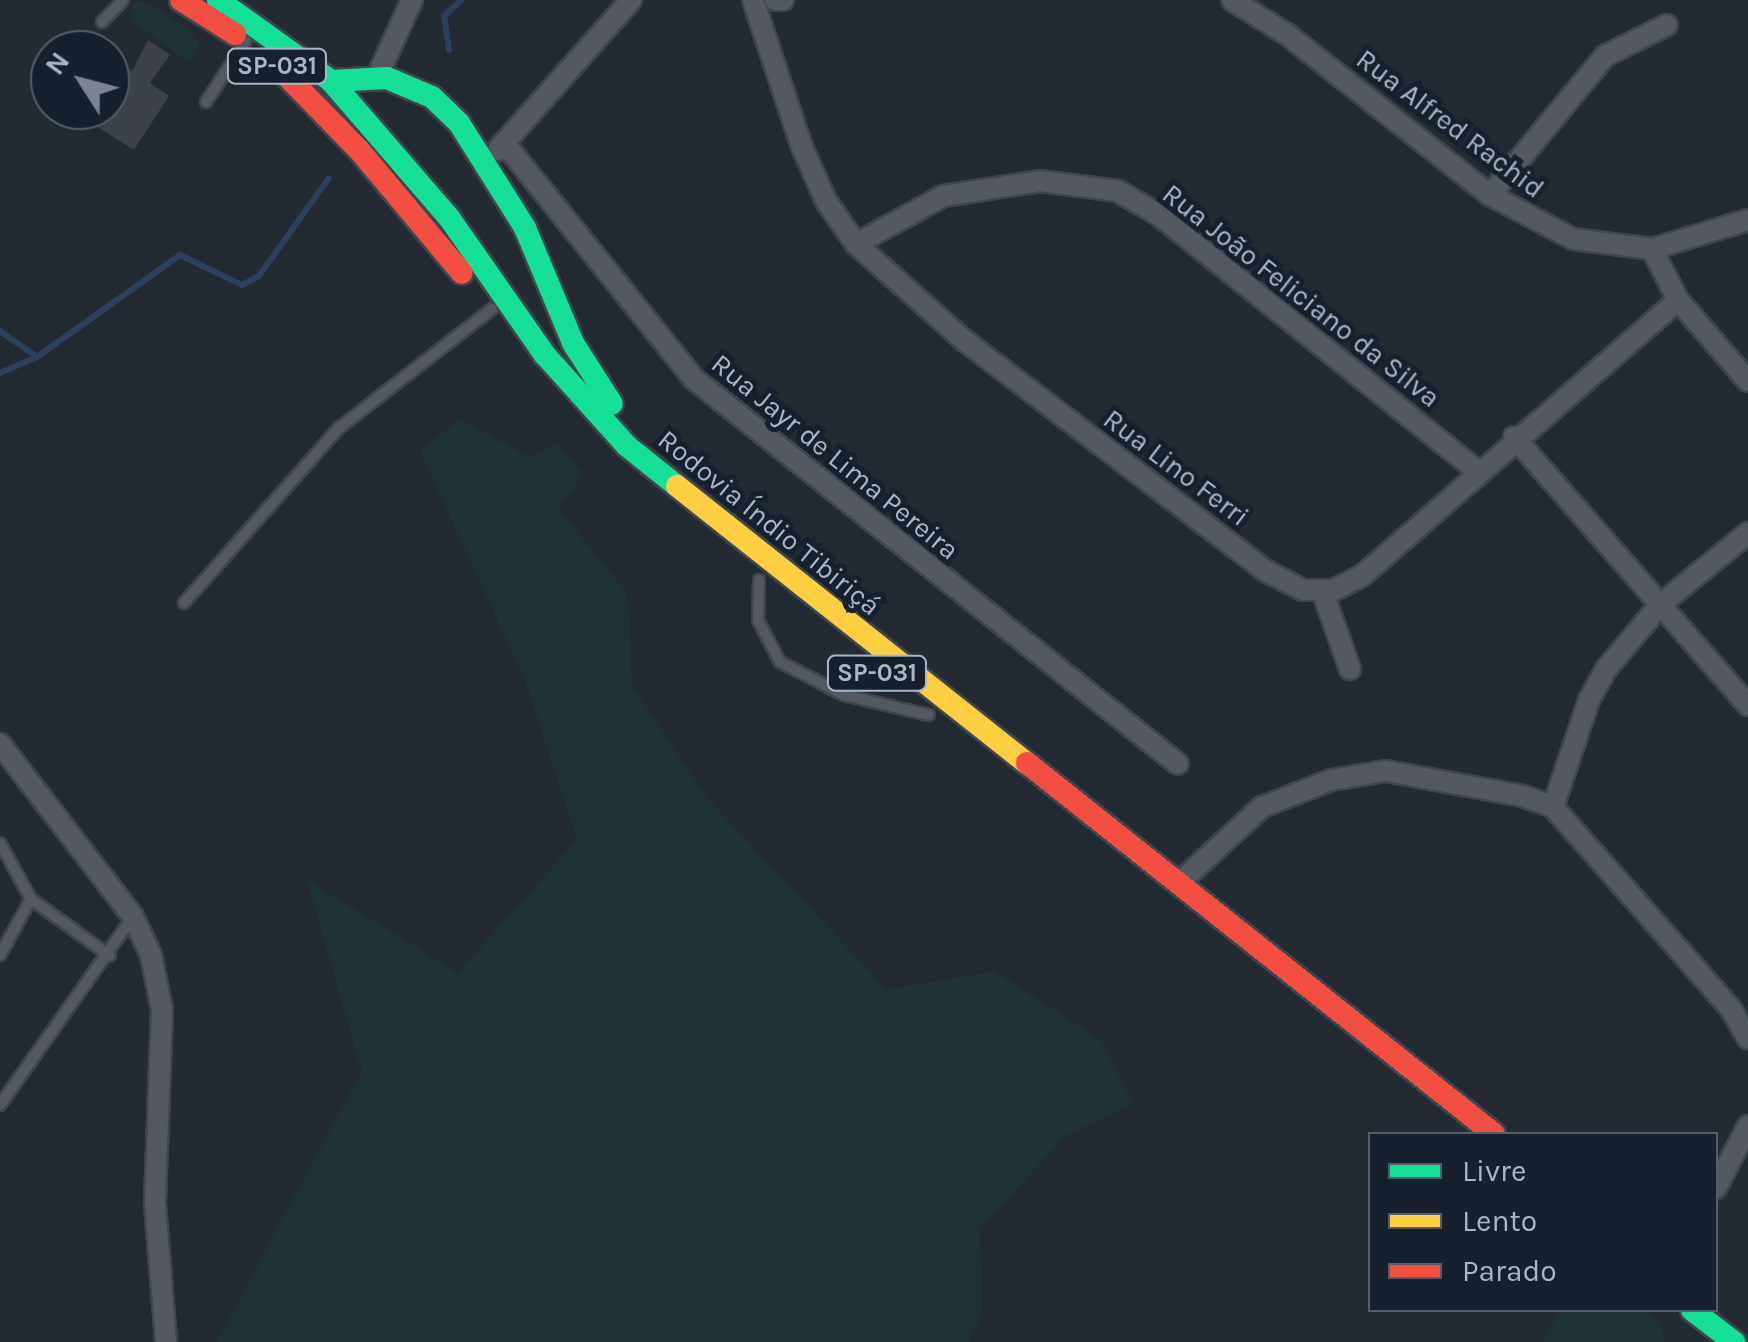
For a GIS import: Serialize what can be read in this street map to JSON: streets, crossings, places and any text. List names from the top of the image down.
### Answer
{
  "streets": {
    "highway": ["SP-031", "Rodovia Índio Tibiriçá"],
    "street": [
      "Rua Alfred Rachid",
      "Rua João Feliciano da Silva",
      "Rua Jayr de Lima Pereira",
      "Rua Lino Ferri"
    ]
  },
  "crossings": [
    ["Rua João Feliciano da Silva", "Rua Lino Ferri"]
  ],
  "legend": ["Livre", "Lento", "Parado"],
  "north": "top left"
}
